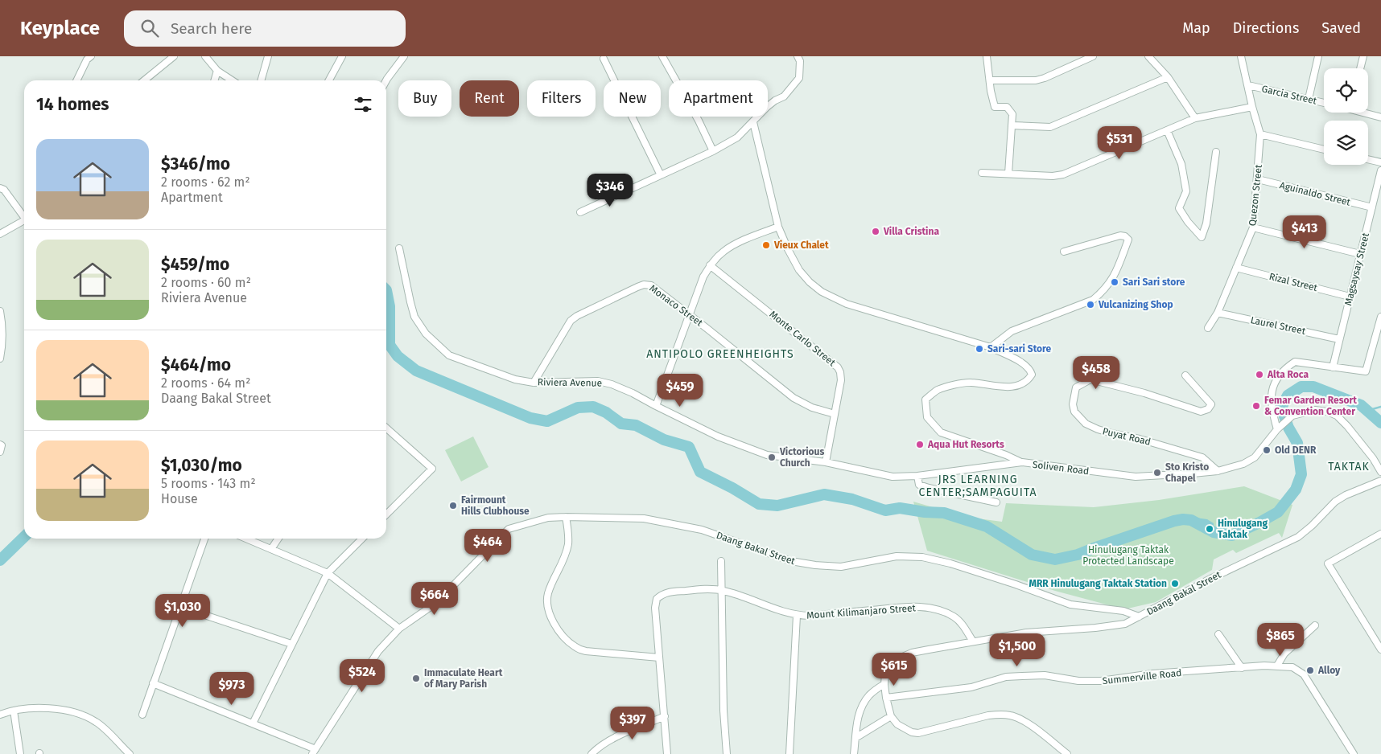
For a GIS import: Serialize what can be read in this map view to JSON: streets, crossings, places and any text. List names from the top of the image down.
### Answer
{
  "streets": {
    "street": [
      "Garcia Street",
      "Aguinaldo Street",
      "Quezon Street",
      "Magsaysay Street",
      "Rizal Street",
      "Monaco Street",
      "Laurel Street",
      "Monte Carlo Street",
      "Riviera Avenue",
      "Puyat Road",
      "Soliven Road",
      "Daang Bakal Street",
      "Mount Kilimanjaro Street",
      "Summerville Road"
    ]
  },
  "crossings": [
    ["Garcia Street", "Quezon Street"],
    ["Aguinaldo Street", "Quezon Street"],
    ["Aguinaldo Street", "Magsaysay Street"],
    ["Quezon Street", "Rizal Street"],
    ["Quezon Street", "Laurel Street"],
    ["Magsaysay Street", "Rizal Street"],
    ["Magsaysay Street", "Laurel Street"],
    ["Monaco Street", "Monte Carlo Street"],
    ["Monaco Street", "Riviera Avenue"],
    ["Monte Carlo Street", "Riviera Avenue"],
    ["Monte Carlo Street", "Soliven Road"],
    ["Riviera Avenue", "Soliven Road"],
    ["Puyat Road", "Soliven Road"]
  ],
  "districts": ["ANTIPOLO GREENHEIGHTS", "TAKTAK", "JRS LEARNING CENTER;SAMPAGUITA"],
  "parks": ["Hinulugang Taktak Protected Landscape"],
  "places": [
    "Villa Cristina",
    "Vieux Chalet",
    "Sari Sari store",
    "Vulcanizing Shop",
    "Sari-sari Store",
    "Alta Roca",
    "Femar Garden Resort & Convention Center",
    "Aqua Hut Resorts",
    "Old DENR",
    "Victorious Church",
    "Sto Kristo Chapel",
    "Fairmount Hills Clubhouse",
    "Hinulugang Taktak",
    "MRR Hinulugang Taktak Station",
    "Alloy",
    "Immaculate Heart of Mary Parish"
  ],
  "page": {
    "header": "Keyplace",
    "search": "Search here",
    "nav": ["Map", "Directions", "Saved"],
    "chip": [
      "Buy",
      "Rent",
      "Filters",
      "New",
      "Apartment"
    ],
    "heading": "14 homes",
    "price": [
      "$531",
      "$346",
      "$413",
      "$458",
      "$459",
      "$464",
      "$664",
      "$1,030",
      "$865",
      "$1,500",
      "$615",
      "$524",
      "$973",
      "$397"
    ],
    "list": [
      {
        "name": "$346/mo",
        "note": "2 rooms · 62 m² · Apartment"
      },
      {
        "name": "$459/mo",
        "note": "2 rooms · 60 m² · Riviera Avenue"
      },
      {
        "name": "$464/mo",
        "note": "2 rooms · 64 m² · Daang Bakal Street"
      },
      {
        "name": "$1,030/mo",
        "note": "5 rooms · 143 m² · House"
      }
    ]
  }
}
